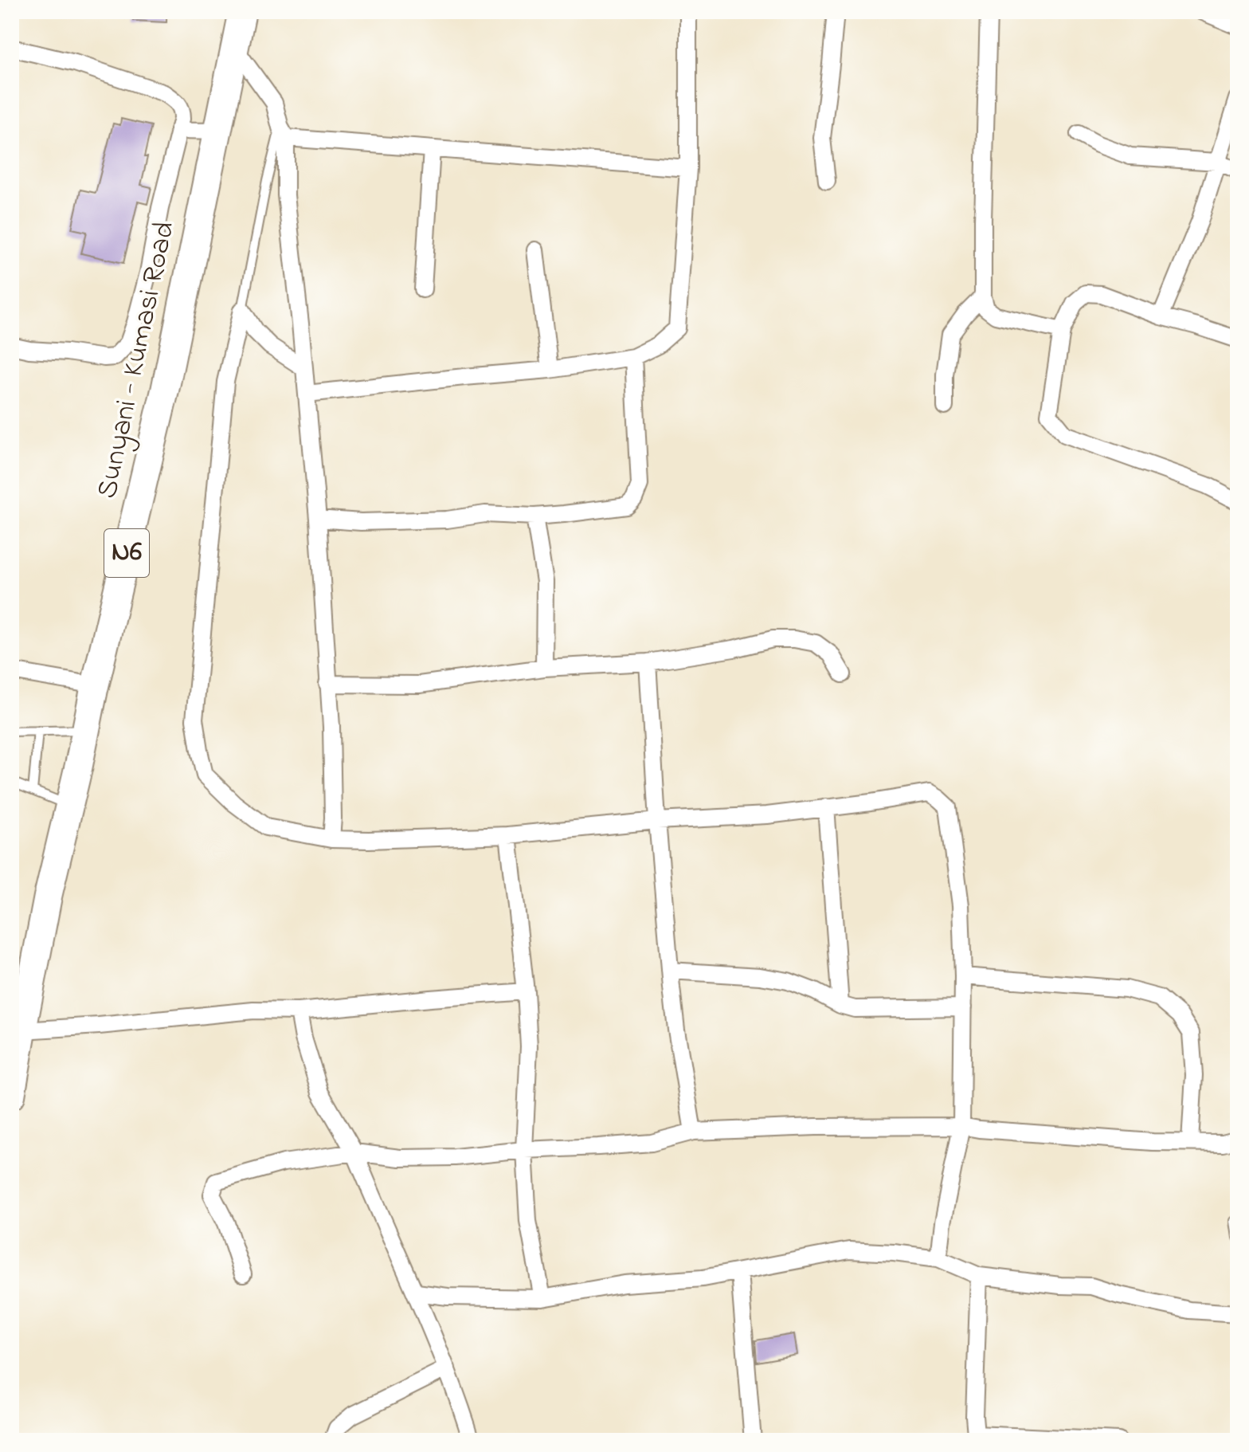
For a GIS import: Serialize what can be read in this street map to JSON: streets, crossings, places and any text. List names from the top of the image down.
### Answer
{
  "streets": {
    "main road": ["Sunyani - Kumasi Road", "N6"]
  }
}
